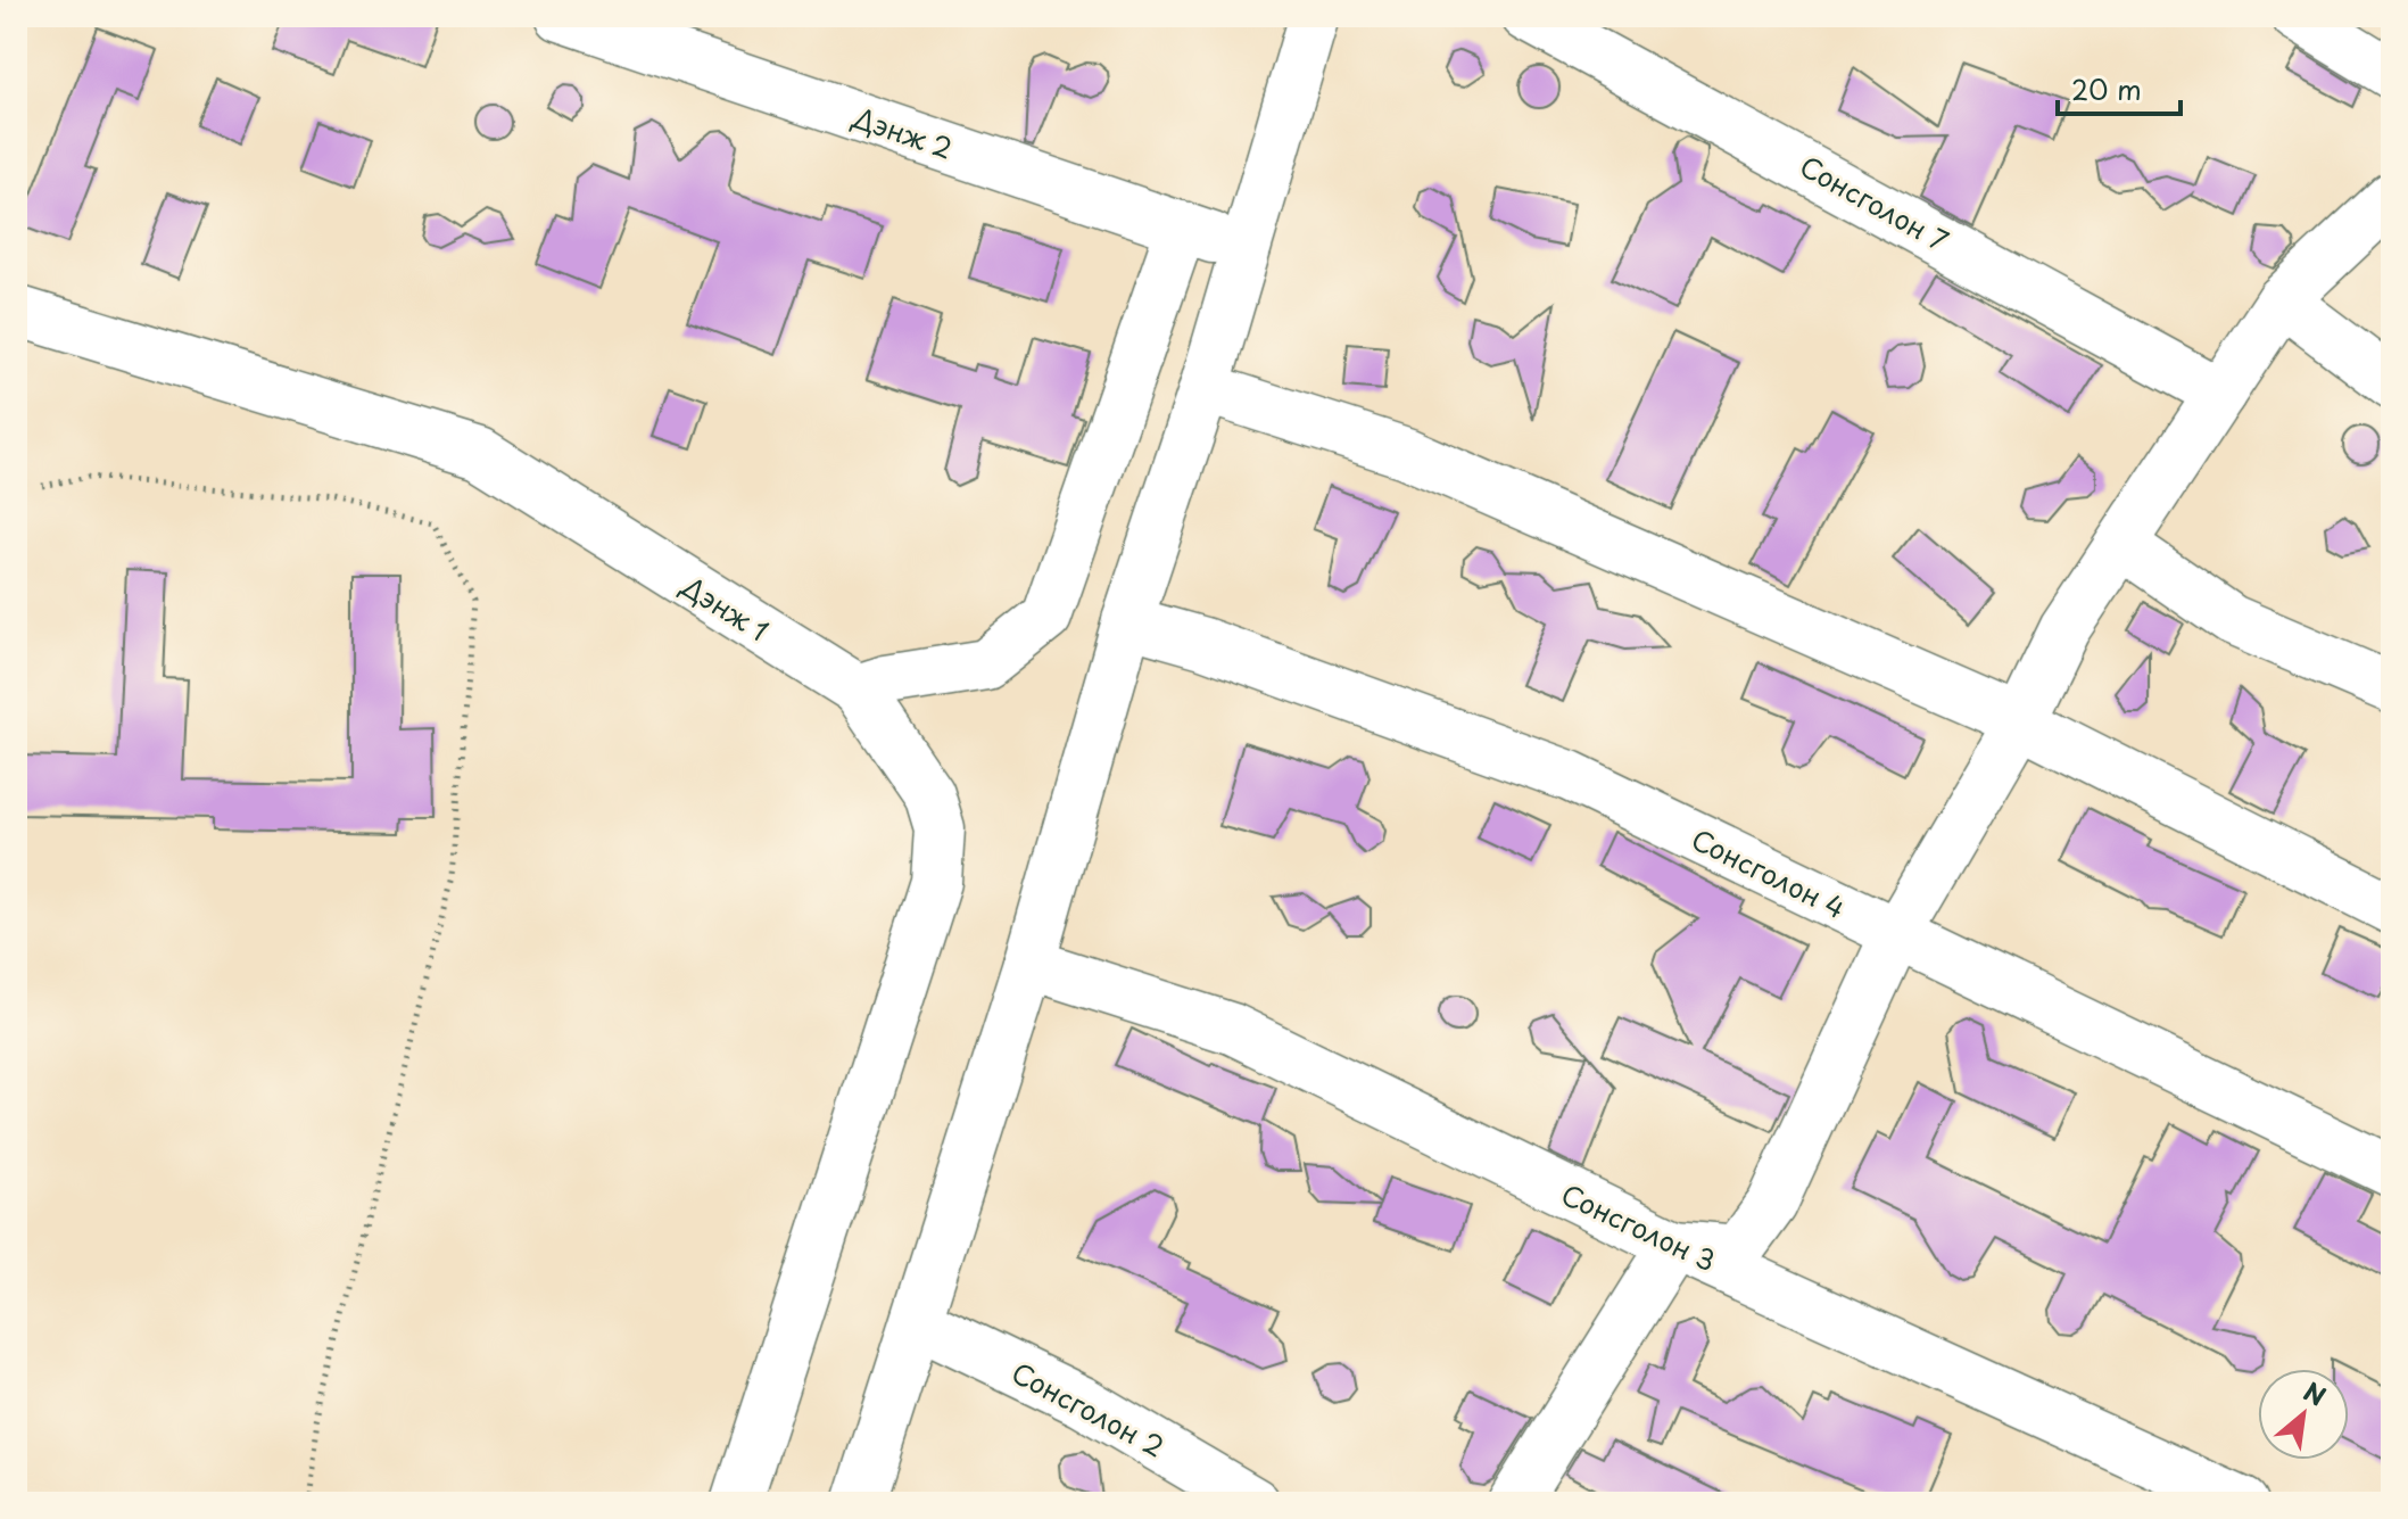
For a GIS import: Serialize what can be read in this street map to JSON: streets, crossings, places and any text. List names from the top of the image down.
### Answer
{
  "streets": {
    "street": [
      "Дэнж 2",
      "Сонсголон 7",
      "Дэнж 1",
      "Сонсголон 4",
      "Сонсголон 3",
      "Сонсголон 2"
    ]
  },
  "scale_bar": "20 m",
  "north": "top right"
}
